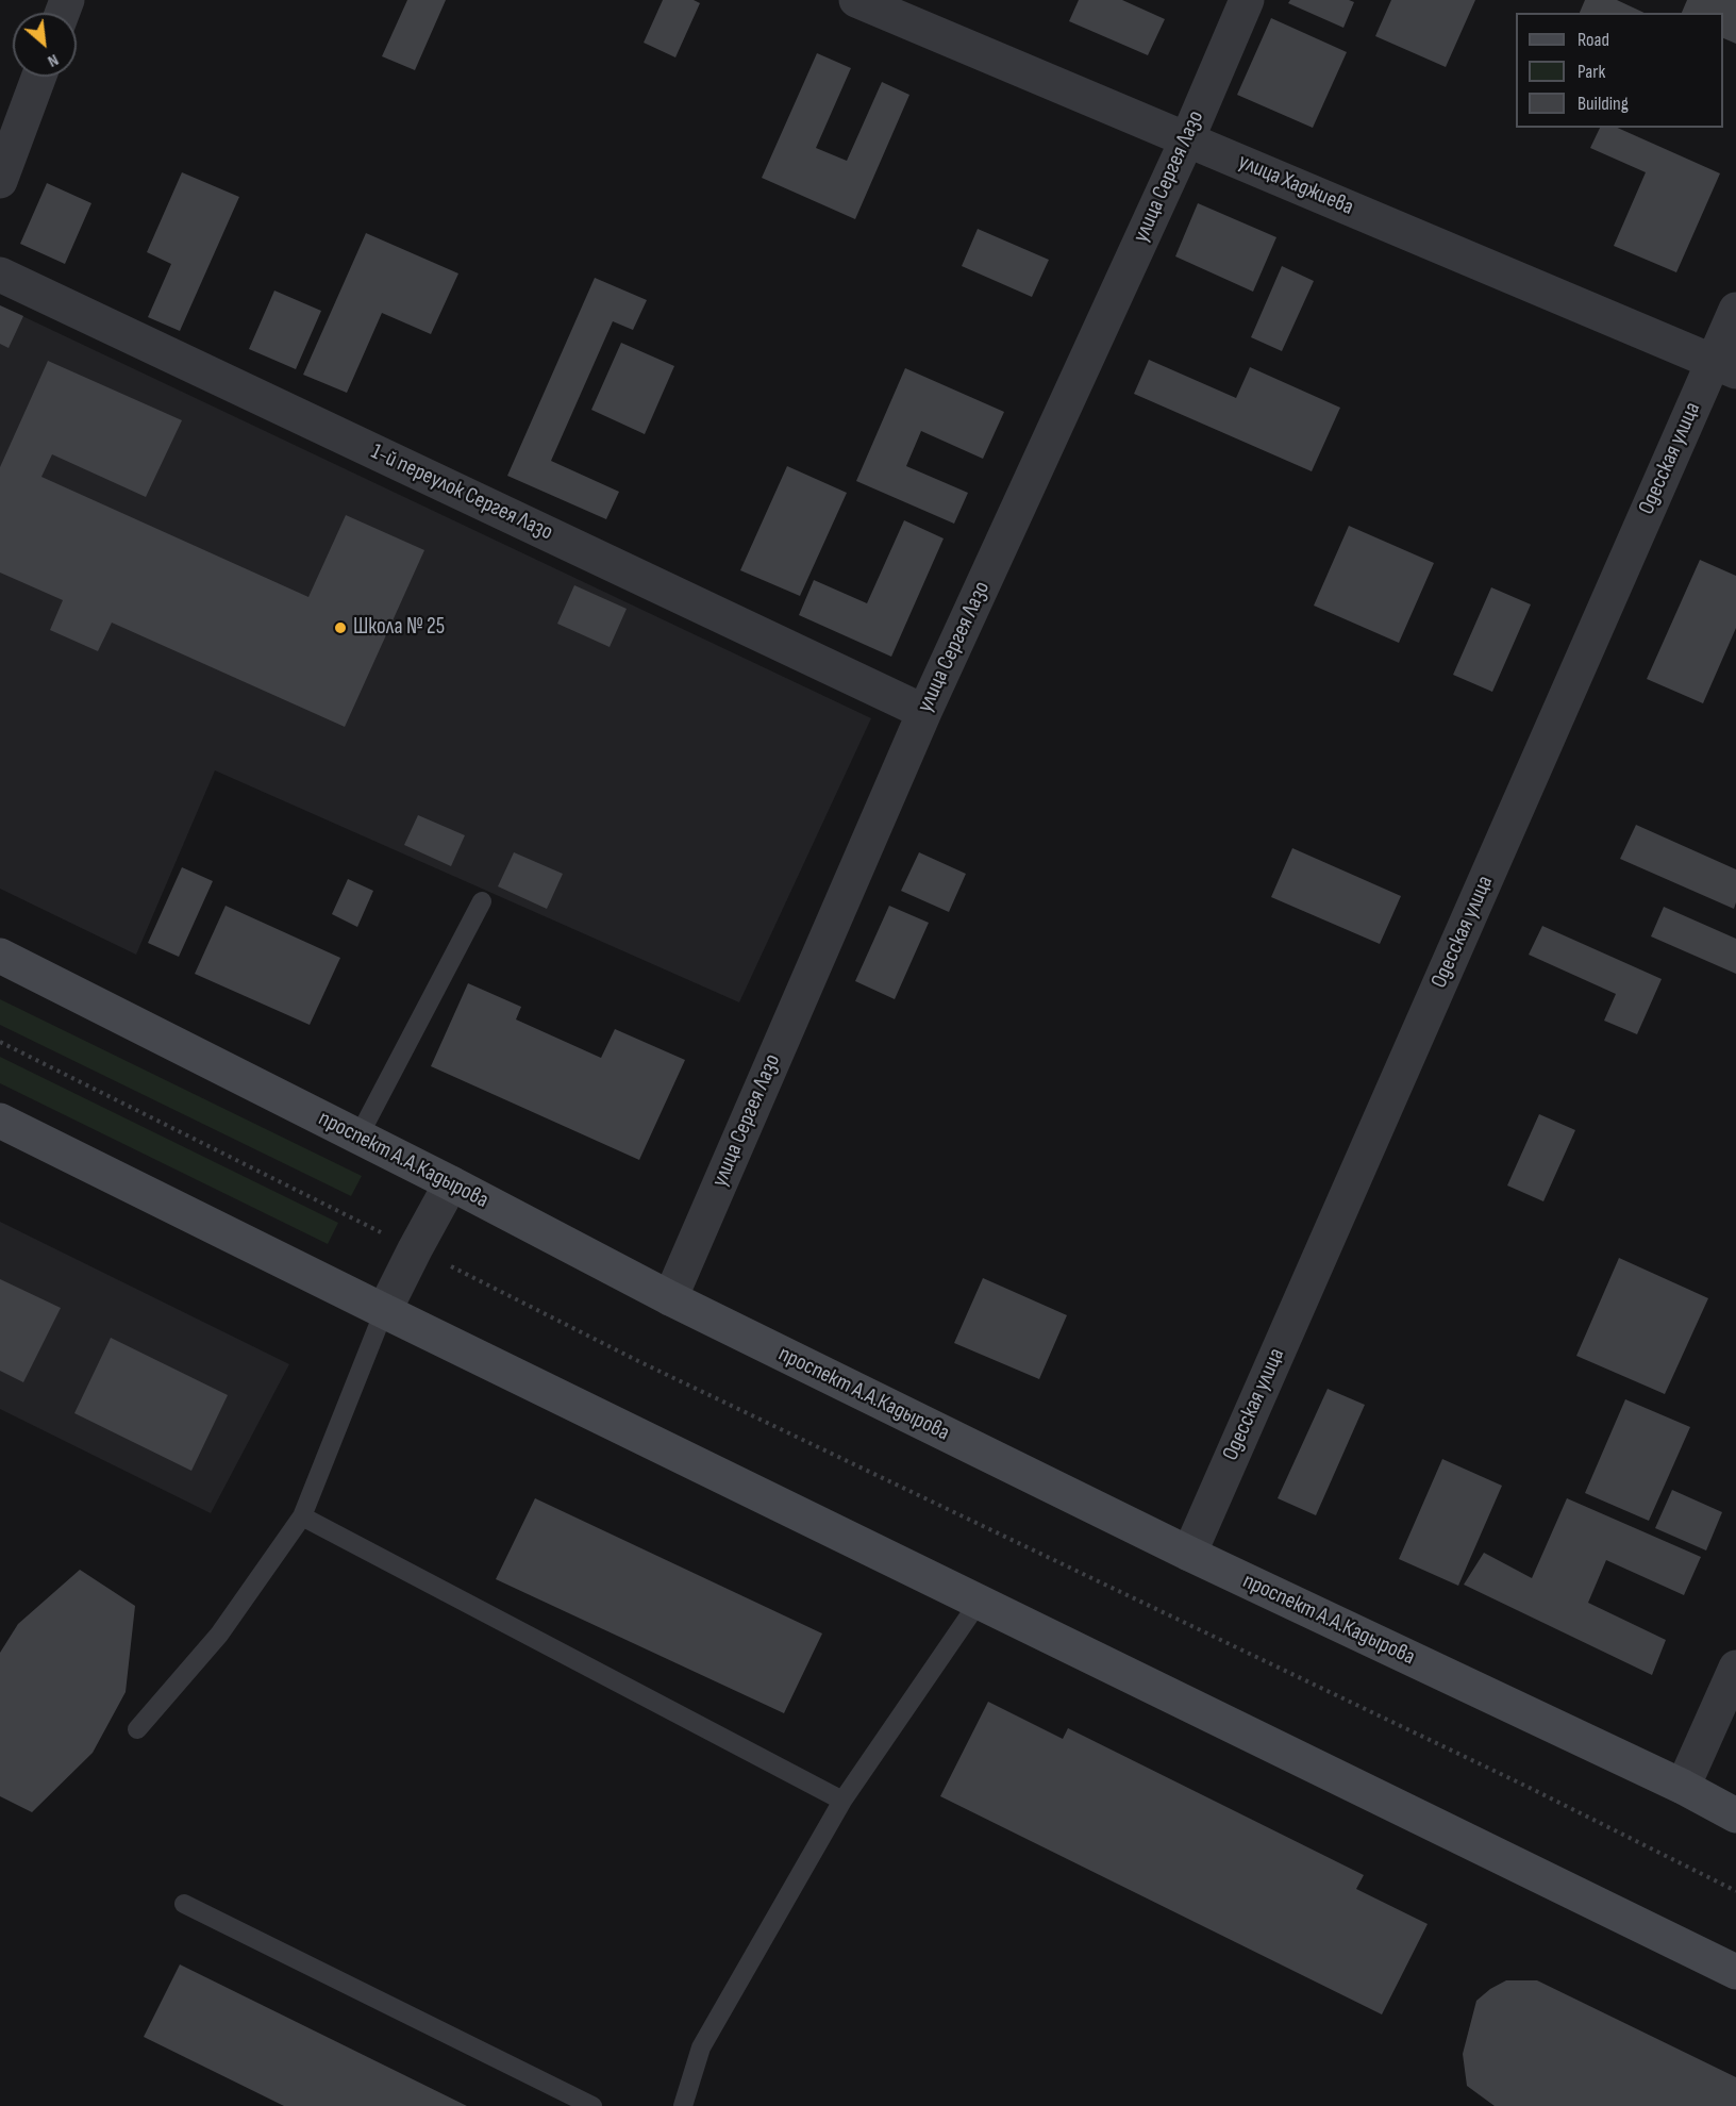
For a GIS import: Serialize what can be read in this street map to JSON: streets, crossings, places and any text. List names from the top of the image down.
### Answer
{
  "streets": {
    "street": [
      "улица Сергея Лазо",
      "улица Хаджиева",
      "Одесская улица",
      "1-й переулок Сергея Лазо",
      "проспект А.А.Кадырова"
    ]
  },
  "crossings": [
    ["улица Сергея Лазо", "улица Хаджиева"],
    ["улица Сергея Лазо", "1-й переулок Сергея Лазо"],
    ["улица Сергея Лазо", "проспект А.А.Кадырова"],
    ["улица Хаджиева", "Одесская улица"],
    ["Одесская улица", "проспект А.А.Кадырова"]
  ],
  "places": ["Школа № 25"],
  "legend": ["Road", "Park", "Building"],
  "north": "bottom right"
}
